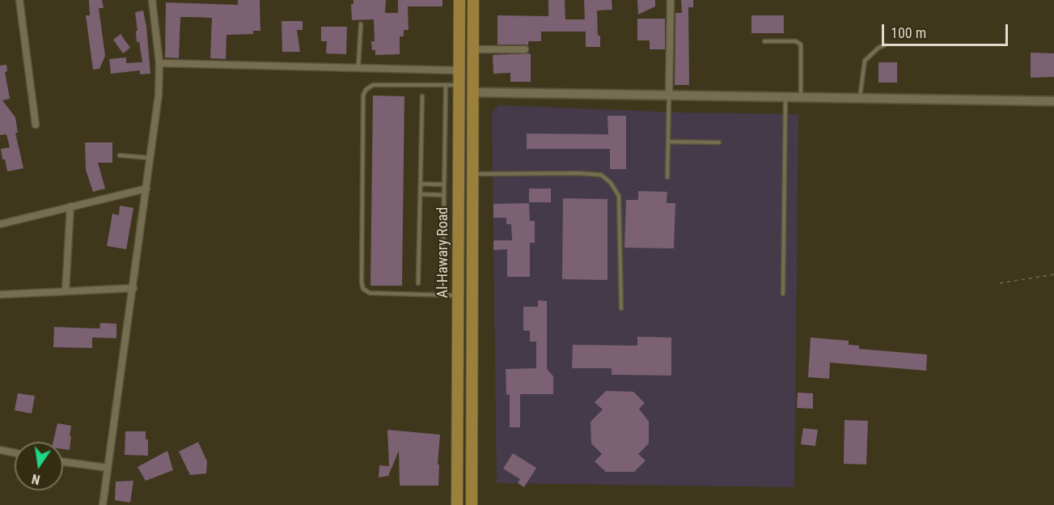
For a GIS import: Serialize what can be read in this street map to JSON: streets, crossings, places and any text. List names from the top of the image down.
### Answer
{
  "streets": {
    "highway": ["Al-Hawary Road"]
  },
  "scale_bar": "100 m",
  "north": "bottom"
}
